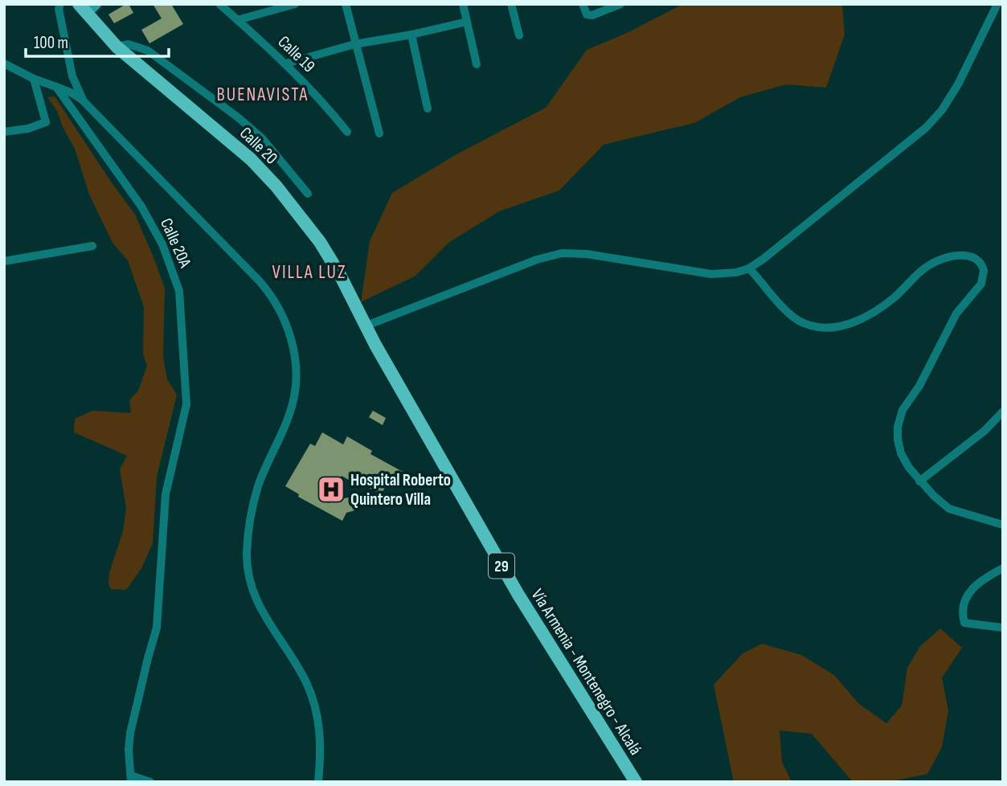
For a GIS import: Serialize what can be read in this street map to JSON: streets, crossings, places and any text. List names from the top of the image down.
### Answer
{
  "streets": {
    "main road": ["Calle 20", "29", "Vía Armenia - Montenegro - Alcalá"],
    "street": ["Calle 19", "Calle 20A"]
  },
  "crossings": [
    ["Calle 20", "Vía Armenia - Montenegro - Alcalá"]
  ],
  "districts": ["BUENAVISTA", "VILLA LUZ"],
  "places": {
    "hospital": ["Hospital Roberto Quintero Villa"]
  },
  "scale_bar": "100 m"
}
